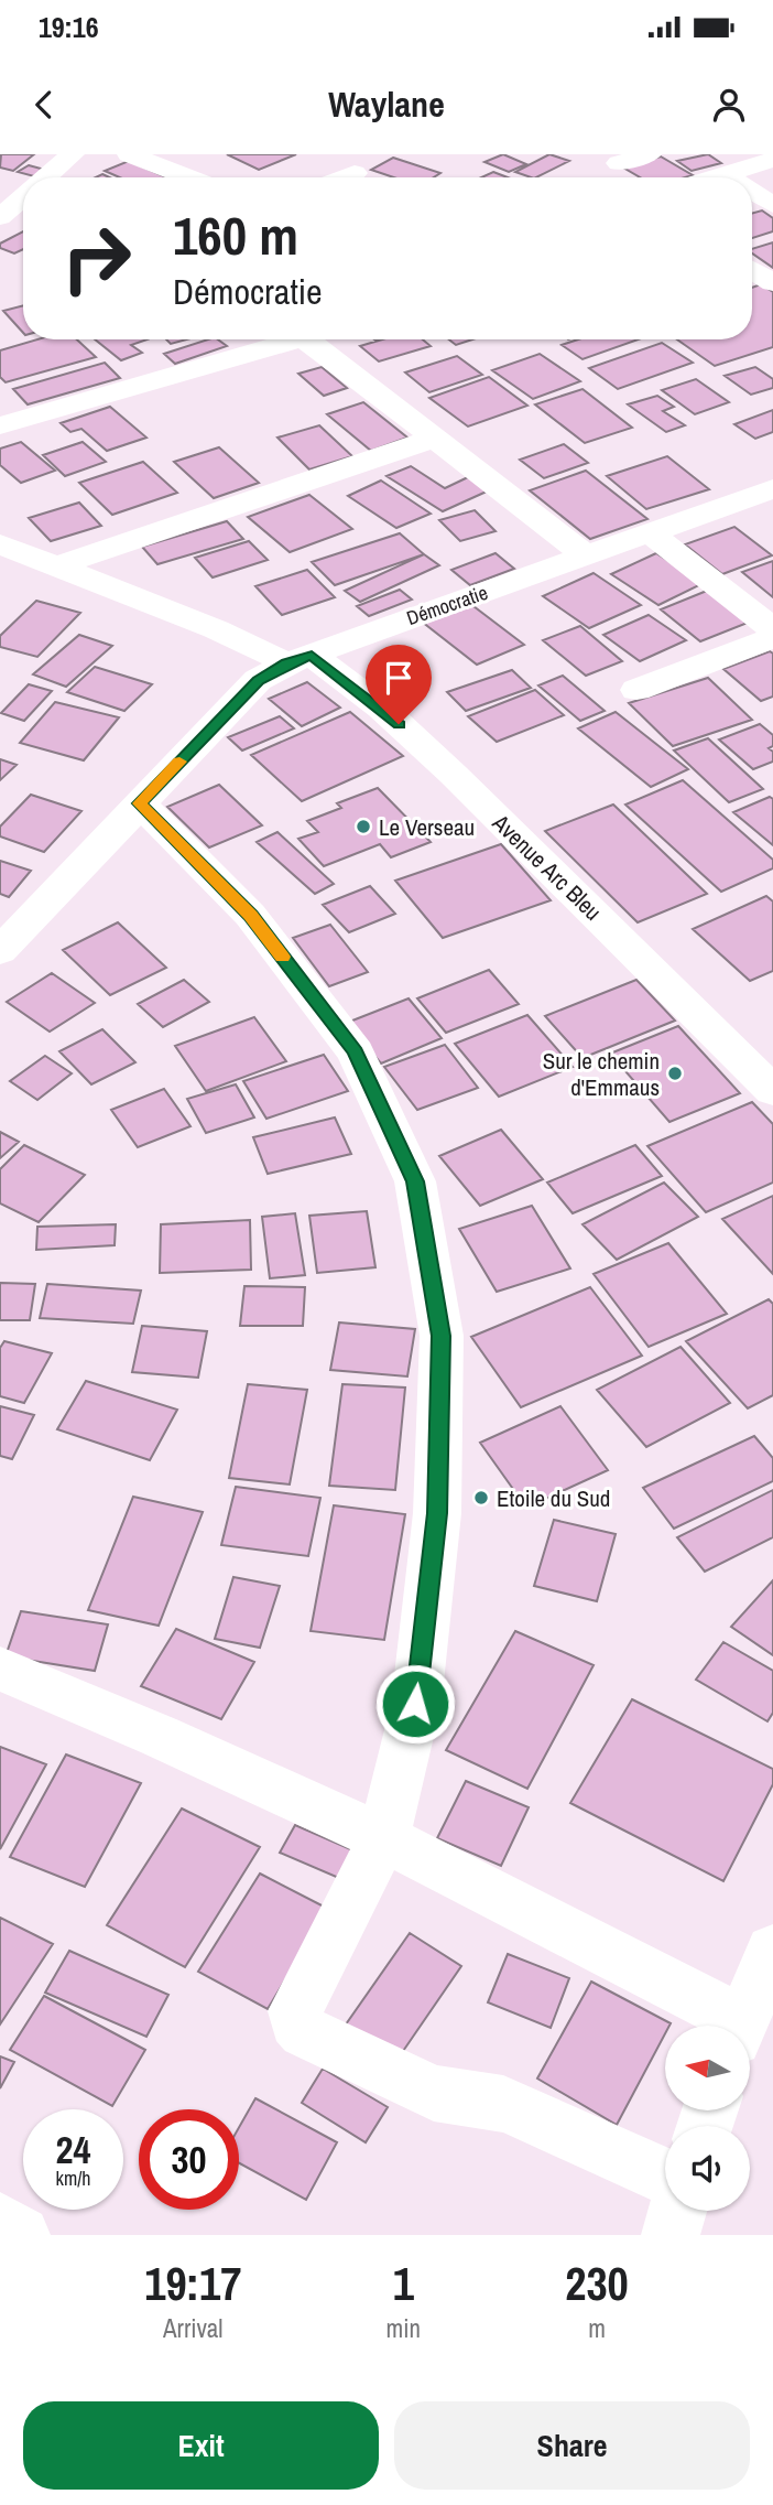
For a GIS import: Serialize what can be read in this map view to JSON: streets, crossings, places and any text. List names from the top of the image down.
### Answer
{
  "streets": {
    "street": ["Démocratie", "Avenue Arc Bleu"]
  },
  "crossings": [
    ["Démocratie", "Avenue Arc Bleu"]
  ],
  "places": ["Le Verseau", "Sur le chemin d'Emmaus", "Etoile du Sud"],
  "north": "left",
  "page": {
    "status": "19:16",
    "header": "Waylane",
    "turn": ["160 m", "Démocratie"],
    "speed": "24 km/h",
    "limit": "30",
    "eta": [
      "19:17",
      "Arrival",
      "1",
      "min",
      "230",
      "m"
    ],
    "buttons": ["Exit", "Share"]
  }
}
